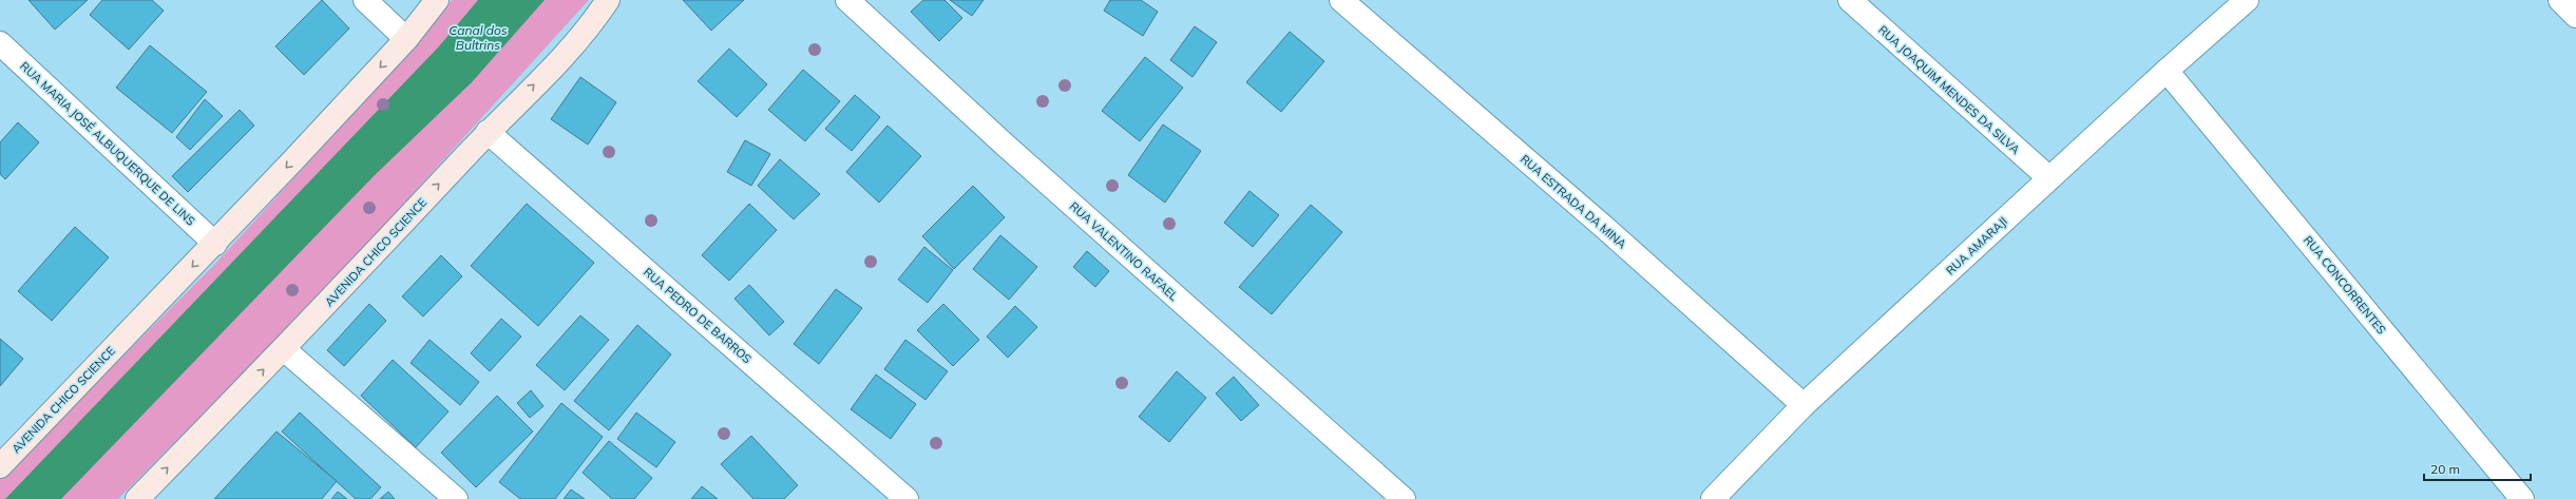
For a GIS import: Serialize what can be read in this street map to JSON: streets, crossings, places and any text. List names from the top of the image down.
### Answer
{
  "streets": {
    "main road": ["AVENIDA CHICO SCIENCE"],
    "street": [
      "RUA JOAQUIM MENDES DA SILVA",
      "RUA MARIA JOSÉ ALBUQUERQUE DE LINS",
      "RUA ESTRADA DA MINA",
      "RUA AMARAJI",
      "RUA VALENTINO RAFAEL",
      "RUA CONCORRENTES",
      "RUA PEDRO DE BARROS"
    ]
  },
  "crossings": [
    ["RUA JOAQUIM MENDES DA SILVA", "RUA AMARAJI"],
    ["RUA MARIA JOSÉ ALBUQUERQUE DE LINS", "AVENIDA CHICO SCIENCE"],
    ["RUA ESTRADA DA MINA", "RUA AMARAJI"],
    ["RUA AMARAJI", "RUA CONCORRENTES"],
    ["AVENIDA CHICO SCIENCE", "RUA PEDRO DE BARROS"]
  ],
  "water": ["Canal dos Bultrins"],
  "scale_bar": "20 m"
}
